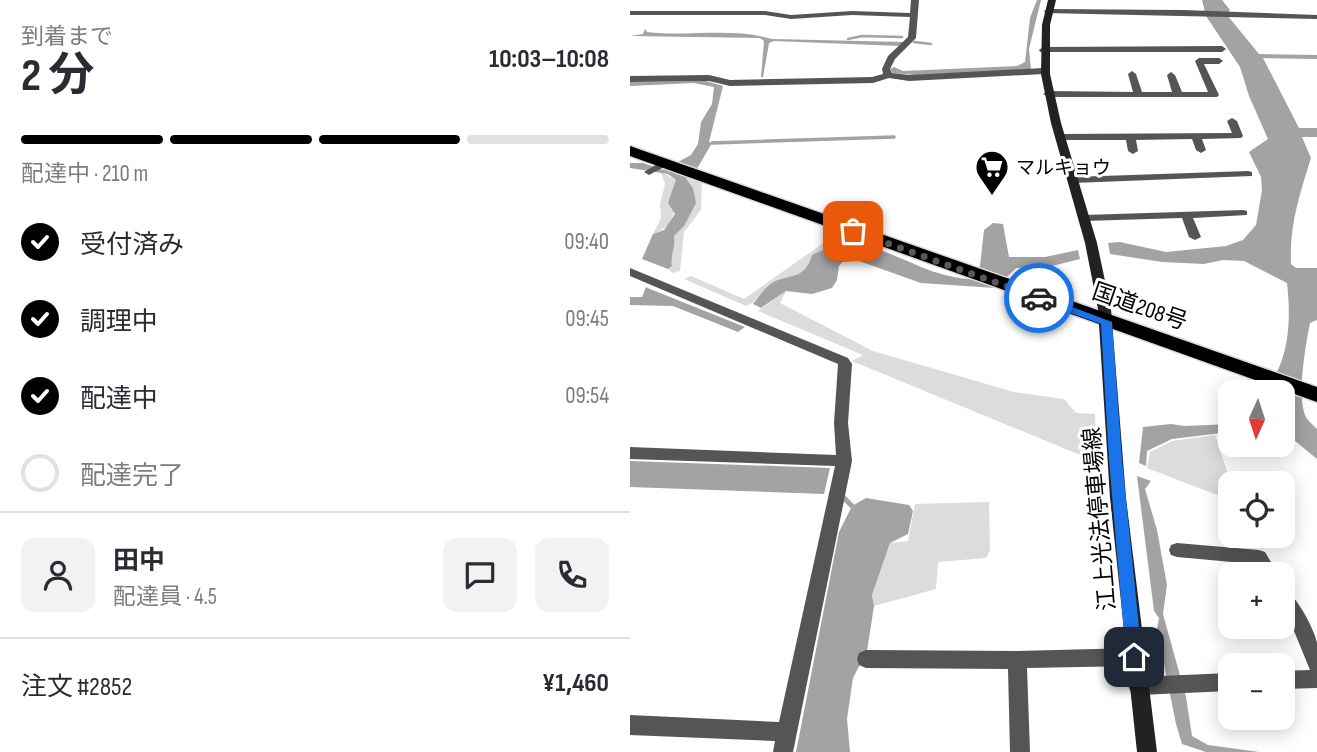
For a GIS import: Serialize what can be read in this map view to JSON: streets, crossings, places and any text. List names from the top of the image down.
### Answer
{
  "streets": {
    "highway": ["国道208号"],
    "main road": ["江上光法停車場線"]
  },
  "crossings": [
    ["国道208号", "江上光法停車場線"]
  ],
  "places": {
    "supermarket": ["マルキョウ"]
  },
  "north": "bottom",
  "page": {
    "heading": ["2 分", "到着まで", "10:03–10:08"],
    "panel": [
      "田中",
      "配達員 · 4.5",
      "注文 #2852",
      "¥1,460"
    ],
    "bar": "配達中 · 210 m",
    "list": [
      ["受付済み", "09:40"],
      ["調理中", "09:45"],
      ["配達中", "09:54"],
      "配達完了"
    ],
    "map_buttons": ["+", "−"]
  }
}
